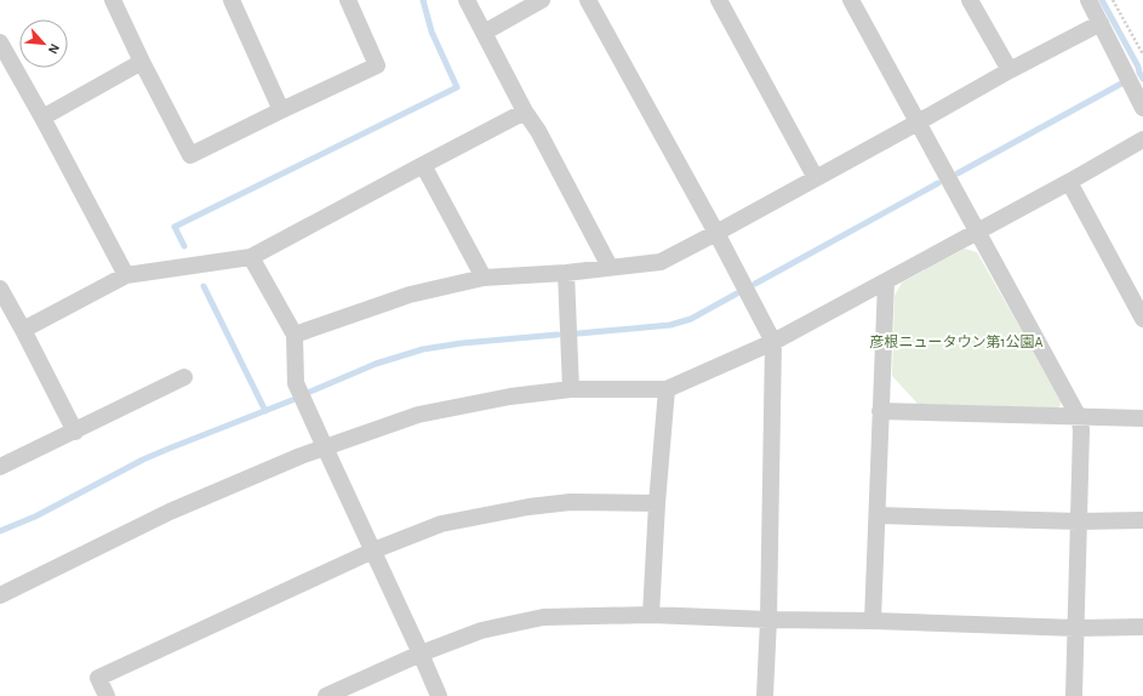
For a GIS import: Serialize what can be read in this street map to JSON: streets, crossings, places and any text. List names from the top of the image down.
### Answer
{
  "parks": ["彦根ニュータウン第1公園A"],
  "north": "bottom right"
}
